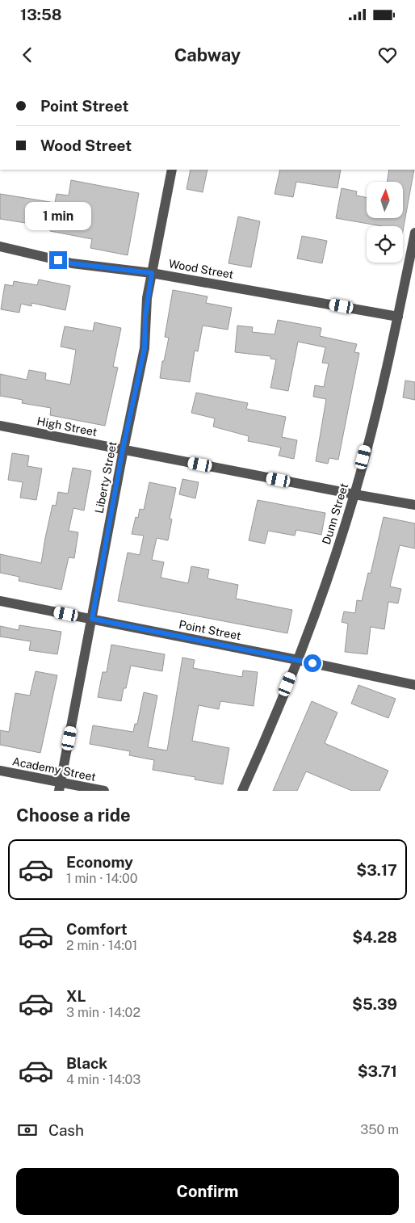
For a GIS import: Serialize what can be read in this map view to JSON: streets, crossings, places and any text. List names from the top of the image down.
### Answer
{
  "streets": {
    "street": [
      "Wood Street",
      "High Street",
      "Liberty Street",
      "Dunn Street",
      "Point Street",
      "Academy Street"
    ]
  },
  "crossings": [
    ["Wood Street", "Liberty Street"],
    ["Wood Street", "Dunn Street"],
    ["High Street", "Liberty Street"],
    ["High Street", "Dunn Street"],
    ["Liberty Street", "Point Street"],
    ["Liberty Street", "Academy Street"],
    ["Dunn Street", "Point Street"]
  ],
  "north": "top",
  "page": {
    "status": "13:58",
    "header": "Cabway",
    "banner": ["Point Street", "Wood Street"],
    "bubble": "1 min",
    "heading": "Choose a ride",
    "list": [
      {
        "name": "Economy",
        "note": "1 min · 14:00",
        "value": "$3.17"
      },
      {
        "name": "Comfort",
        "note": "2 min · 14:01",
        "value": "$4.28"
      },
      {
        "name": "XL",
        "note": "3 min · 14:02",
        "value": "$5.39"
      },
      {
        "name": "Black",
        "note": "4 min · 14:03",
        "value": "$3.71"
      }
    ],
    "pay": ["Cash", "350 m"],
    "buttons": "Confirm"
  }
}
